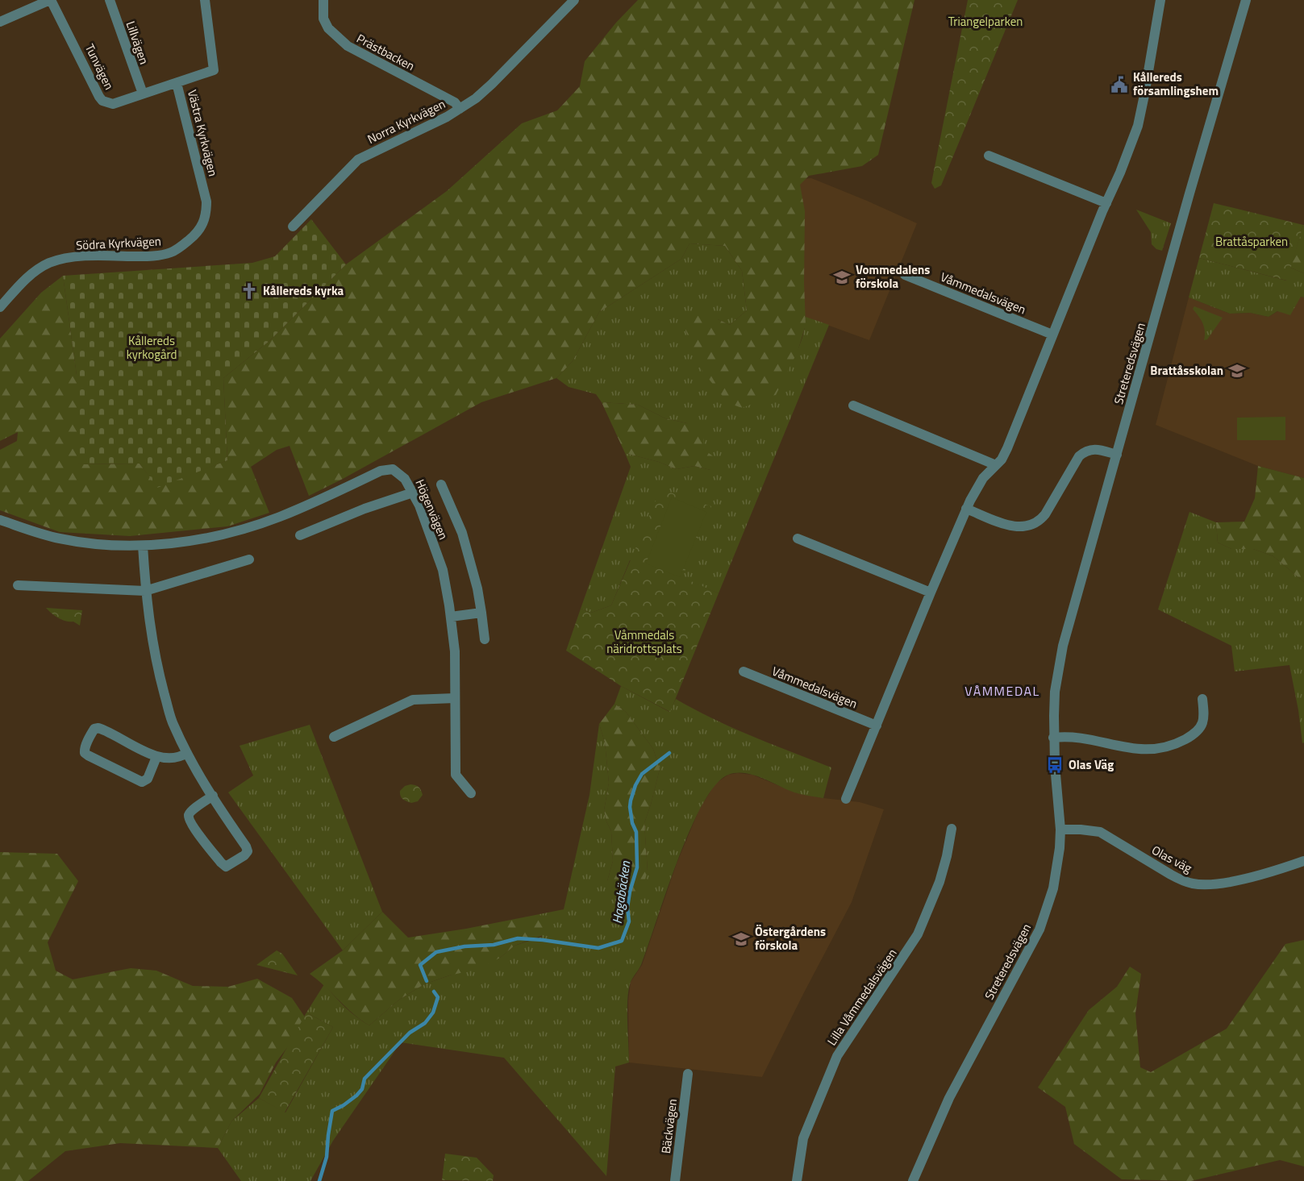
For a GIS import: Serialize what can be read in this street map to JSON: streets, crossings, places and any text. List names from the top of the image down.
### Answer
{
  "streets": {
    "street": [
      "Lillvägen",
      "Prästbacken",
      "Tunvägen",
      "Norra Kyrkvägen",
      "Västra Kyrkvägen",
      "Södra Kyrkvägen",
      "Våmmedalsvägen",
      "Streteredsvägen",
      "Högenvägen",
      "Olas väg",
      "Lilla Våmmedalsvägen",
      "Bäckvägen"
    ]
  },
  "crossings": [
    ["Lillvägen", "Tunvägen"],
    ["Prästbacken", "Norra Kyrkvägen"],
    ["Tunvägen", "Västra Kyrkvägen"],
    ["Västra Kyrkvägen", "Södra Kyrkvägen"],
    ["Streteredsvägen", "Olas väg"]
  ],
  "districts": ["VÅMMEDAL"],
  "water": ["Hagabäcken"],
  "parks": [
    "Triangelparken",
    "Brattåsparken",
    "Kållereds kyrkogård",
    "Våmmedals näridrottsplats"
  ],
  "places": {
    "public building": ["Kållereds församlingshem"],
    "school or university": ["Vommedalens förskola", "Brattåsskolan", "Östergårdens förskola"],
    "church": ["Kållereds kyrka"],
    "bus stop": ["Olas Väg"]
  }
}
